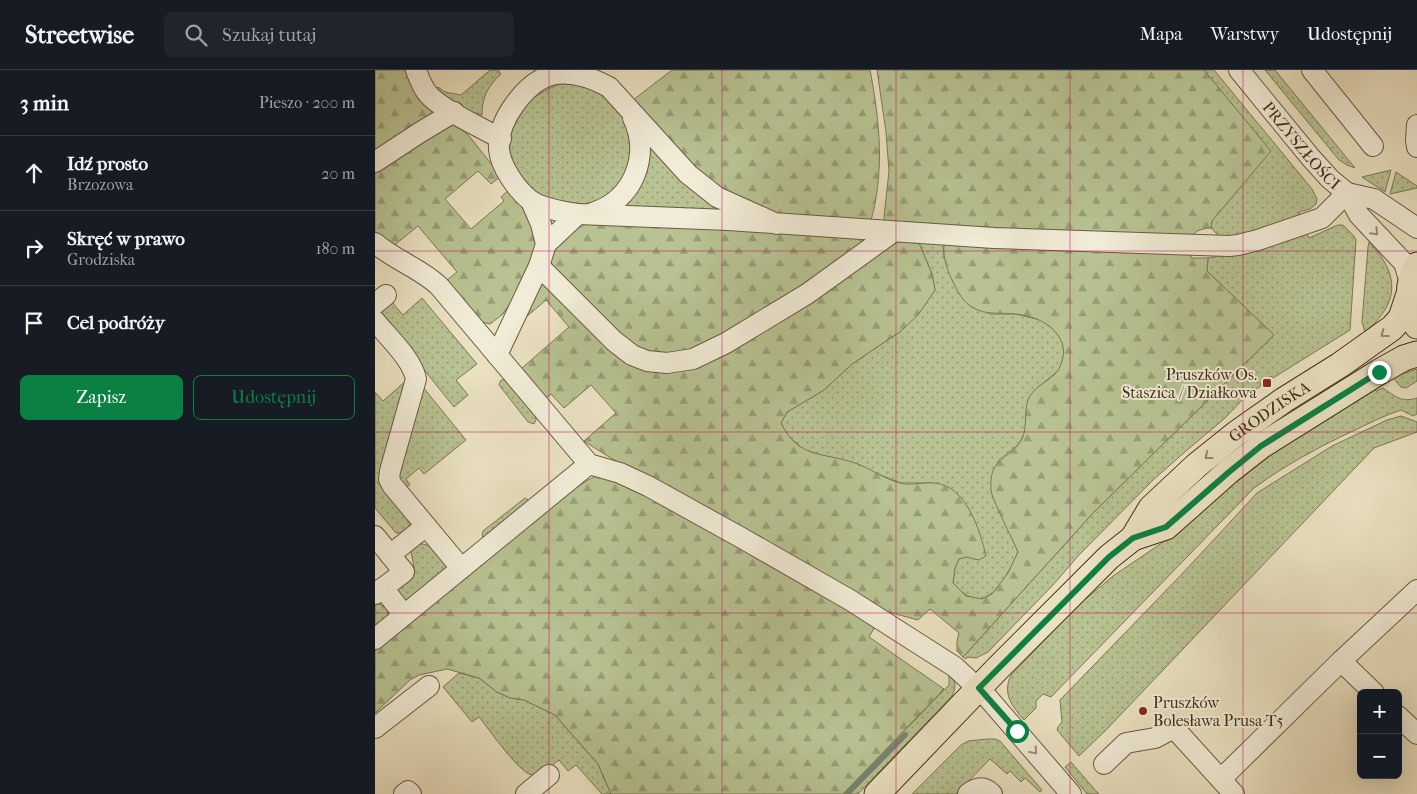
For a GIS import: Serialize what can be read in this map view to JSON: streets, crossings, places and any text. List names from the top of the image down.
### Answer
{
  "streets": {
    "main road": ["GRODZISKA"],
    "street": ["PRZYSZŁOŚCI"]
  },
  "crossings": [
    ["PRZYSZŁOŚCI", "GRODZISKA"]
  ],
  "places": {
    "transit": ["Pruszków Os. Staszica / Działkowa"],
    "other": ["Pruszków Bolesława Prusa T5"]
  },
  "page": {
    "header": "Streetwise",
    "search": "Szukaj tutaj",
    "nav": ["Mapa", "Warstwy", "Udostępnij"],
    "heading": ["3 min", "Pieszo · 200 m"],
    "list": [
      ["Idź prosto", "Brzozowa", "20 m"],
      ["Skręć w prawo", "Grodziska", "180 m"],
      "Cel podróży"
    ],
    "buttons": ["Zapisz", "Udostępnij"],
    "map_buttons": ["+", "−"]
  }
}
